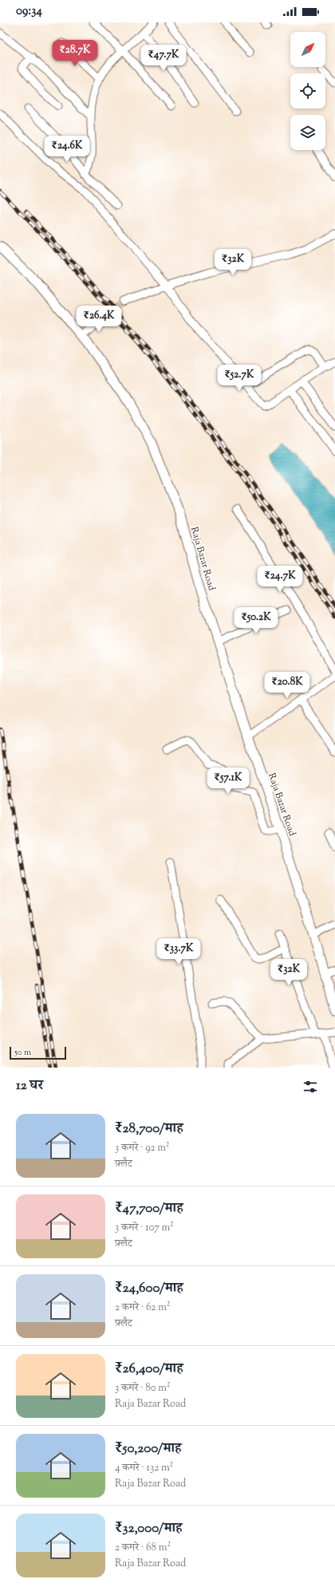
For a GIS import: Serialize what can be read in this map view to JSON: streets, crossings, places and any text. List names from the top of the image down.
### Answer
{
  "streets": {
    "street": ["Raja Bazar Road"]
  },
  "scale_bar": "50 m",
  "north": "top right",
  "page": {
    "status": "09:34",
    "price": [
      "₹28.7K",
      "₹47.7K",
      "₹24.6K",
      "₹32K",
      "₹26.4K",
      "₹52.7K",
      "₹24.7K",
      "₹50.2K",
      "₹20.8K",
      "₹57.1K",
      "₹33.7K",
      "₹32K"
    ],
    "scale": "50 m",
    "heading": "12 घर",
    "list": [
      {
        "name": "₹28,700/माह",
        "note": "3 कमरे · 92 m² · फ़्लैट"
      },
      {
        "name": "₹47,700/माह",
        "note": "3 कमरे · 107 m² · फ़्लैट"
      },
      {
        "name": "₹24,600/माह",
        "note": "2 कमरे · 62 m² · फ़्लैट"
      },
      {
        "name": "₹26,400/माह",
        "note": "3 कमरे · 80 m² · Raja Bazar Road"
      },
      {
        "name": "₹50,200/माह",
        "note": "4 कमरे · 132 m² · Raja Bazar Road"
      },
      {
        "name": "₹32,000/माह",
        "note": "2 कमरे · 68 m² · Raja Bazar Road"
      }
    ]
  }
}
